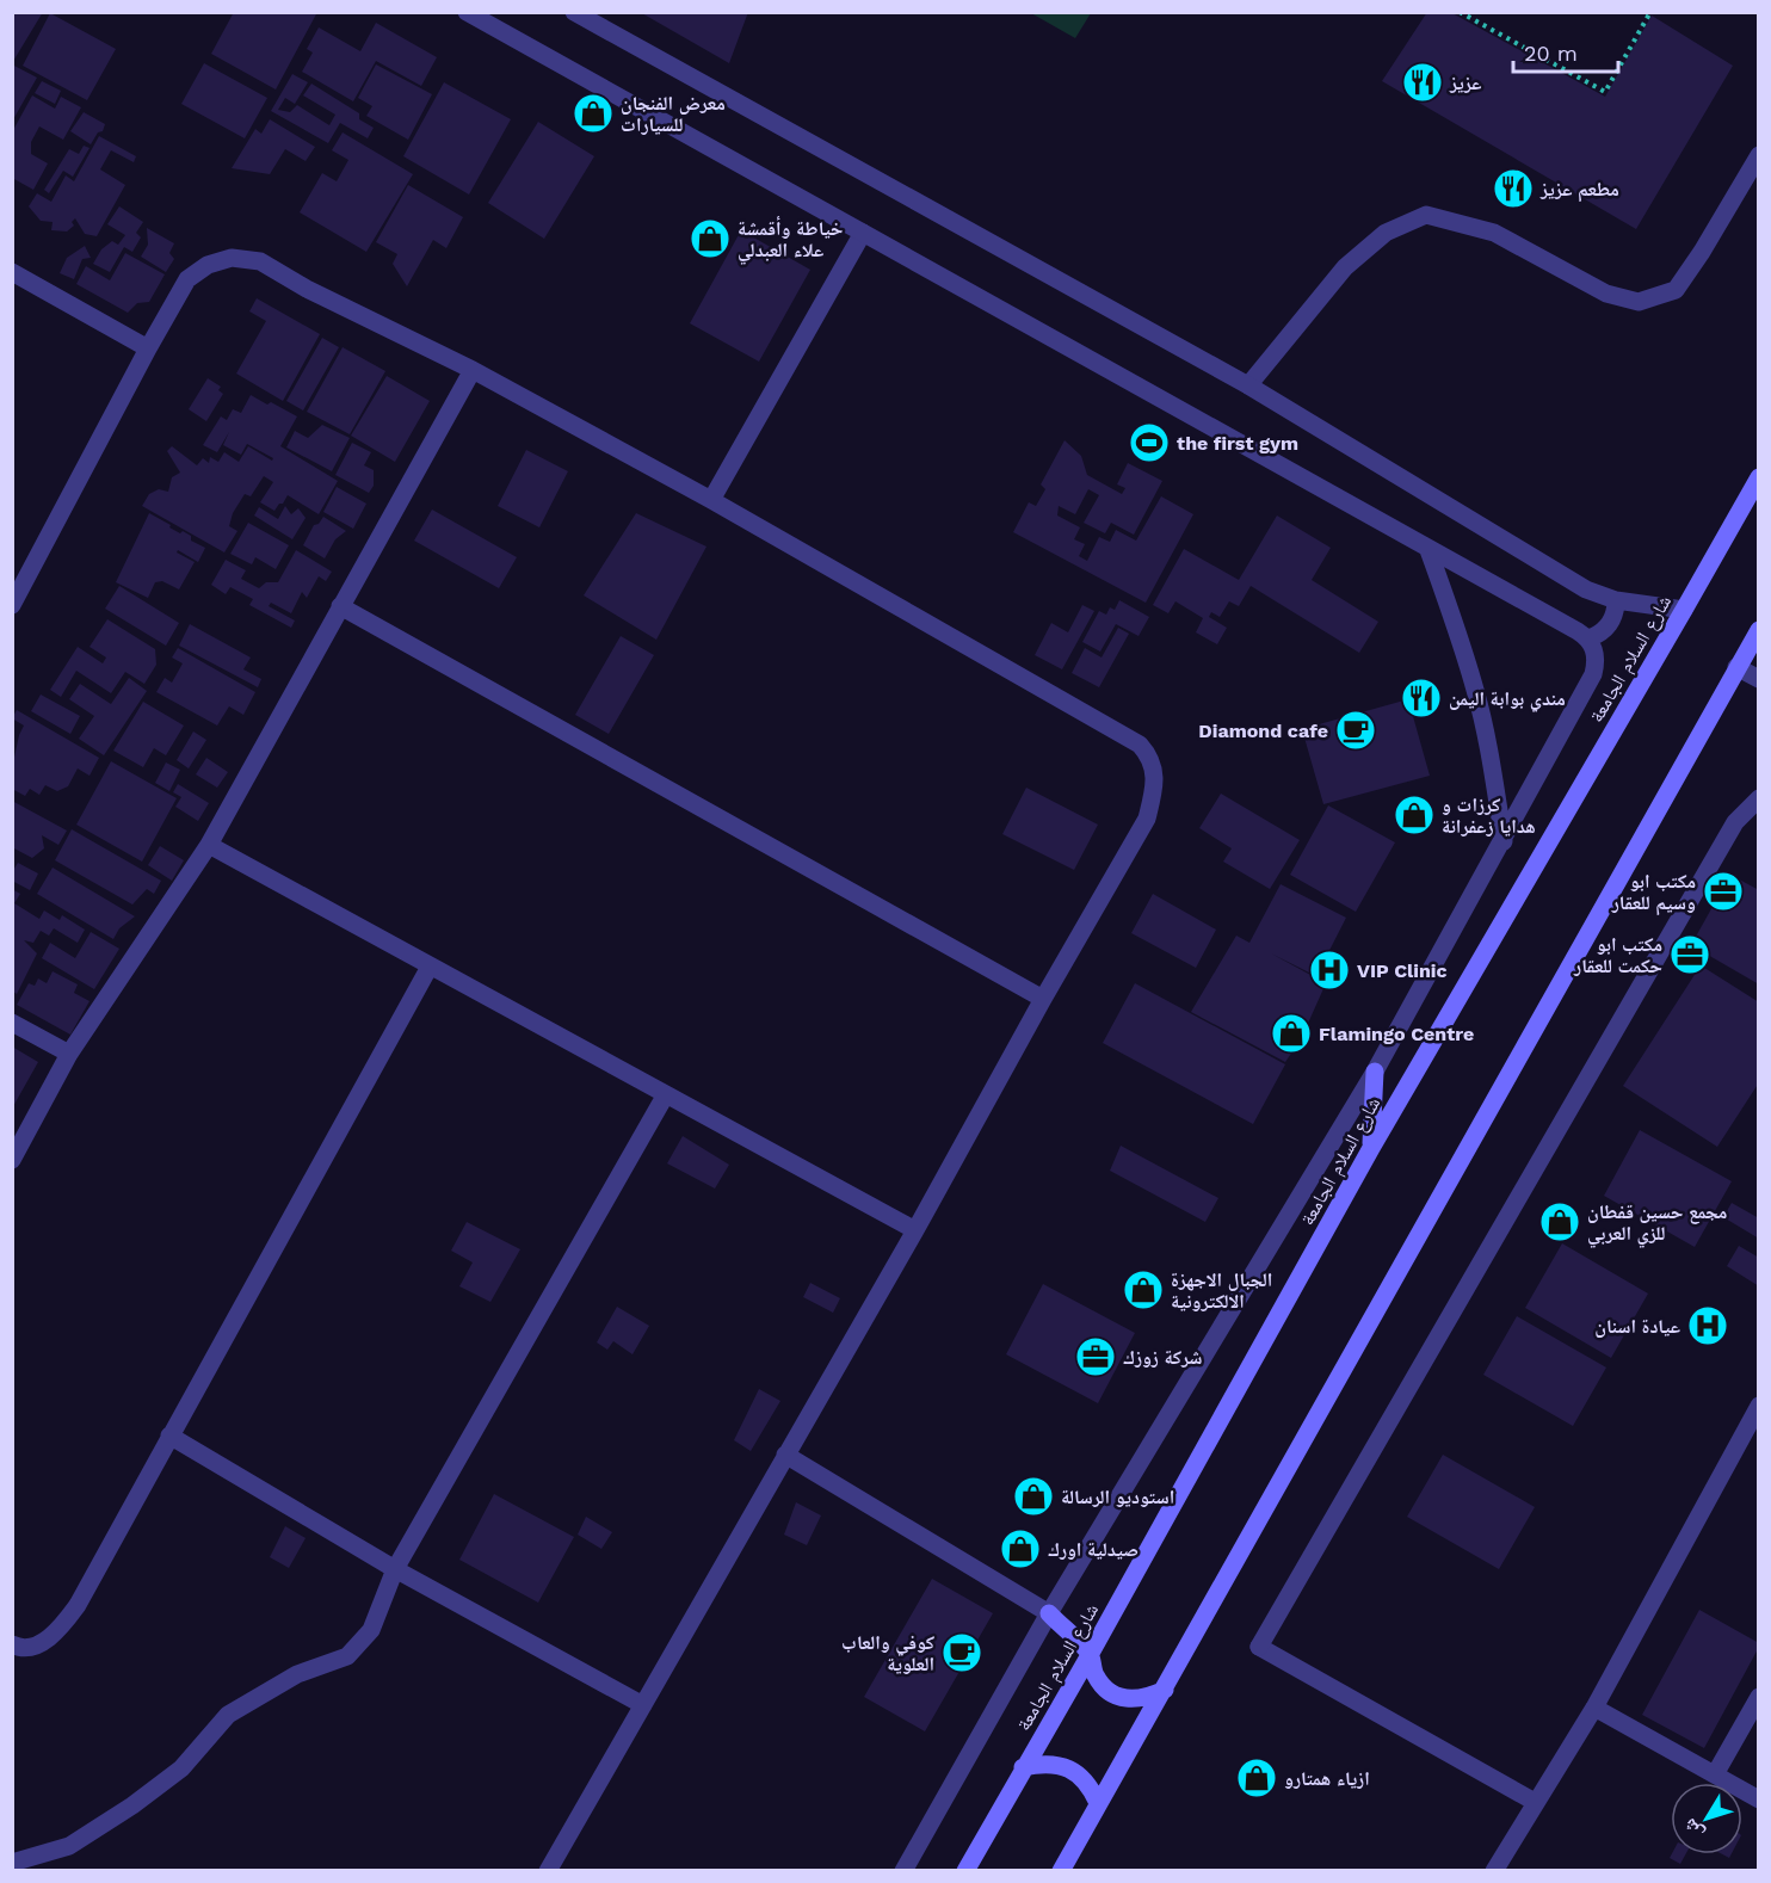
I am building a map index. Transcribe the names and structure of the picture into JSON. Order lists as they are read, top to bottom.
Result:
{
  "streets": {
    "main road": ["شارع السلام الجامعة"]
  },
  "places": {
    "restaurant": ["عزيز", "مطعم عزيز", "مندي بوابة اليمن"],
    "shop": [
      "معرض الفنجان للسيارات",
      "خياطة وأقمشة علاء العبدلي",
      "كرزات و هدايا زعفرانة",
      "Flamingo Centre",
      "مجمع حسين قفطان للزي العربي",
      "الجبال الاجهزة الالكترونية",
      "استوديو الرسالة",
      "صيدلية اورك",
      "ازياء همتارو"
    ],
    "sports": ["the first gym"],
    "cafe": ["Diamond cafe", "كوفي والعاب العلوية"],
    "office": ["مكتب ابو وسيم للعقار", "مكتب ابو حكمت للعقار", "شركة زوزك"],
    "hospital": ["VIP Clinic", "عيادة اسنان"]
  },
  "scale_bar": "20 m",
  "north": "bottom left"
}
